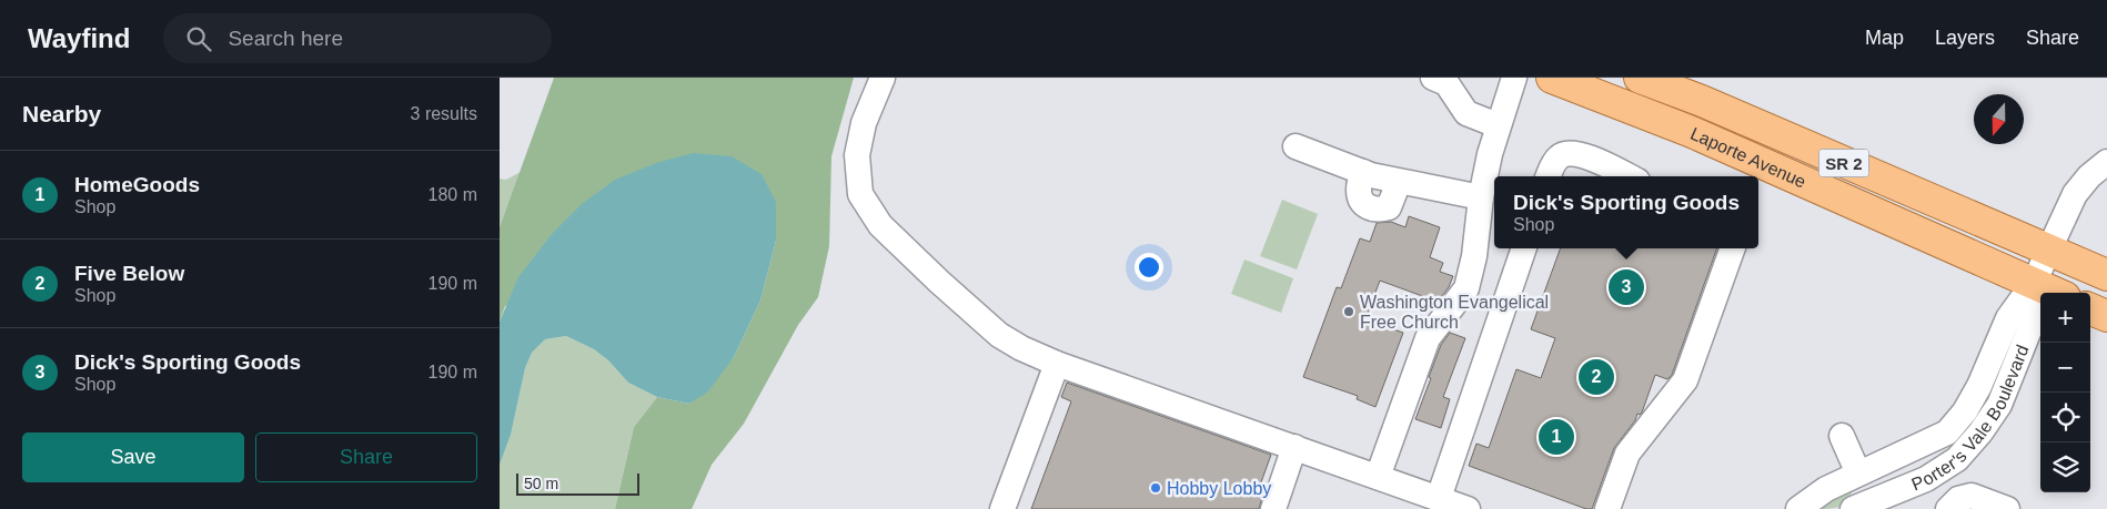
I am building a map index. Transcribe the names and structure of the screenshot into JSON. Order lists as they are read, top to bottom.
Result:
{
  "streets": {
    "main road": ["Laporte Avenue", "SR 2"],
    "street": ["Porter's Vale Boulevard"]
  },
  "crossings": [
    ["Laporte Avenue", "Porter's Vale Boulevard"]
  ],
  "places": ["Washington Evangelical Free Church", "Hobby Lobby"],
  "scale_bar": "50 m",
  "north": "bottom",
  "page": {
    "header": "Wayfind",
    "search": "Search here",
    "nav": ["Map", "Layers", "Share"],
    "heading": ["Nearby", "3 results"],
    "list": [
      {
        "mark": "1",
        "name": "HomeGoods",
        "note": "Shop",
        "value": "180 m"
      },
      {
        "mark": "2",
        "name": "Five Below",
        "note": "Shop",
        "value": "190 m"
      },
      {
        "mark": "3",
        "name": "Dick's Sporting Goods",
        "note": "Shop",
        "value": "190 m"
      }
    ],
    "popup": ["Dick's Sporting Goods", "Shop"],
    "pins": ["3", "2", "1"],
    "map_buttons": ["+", "−"],
    "buttons": ["Save", "Share"],
    "scale": "50 m"
  }
}
